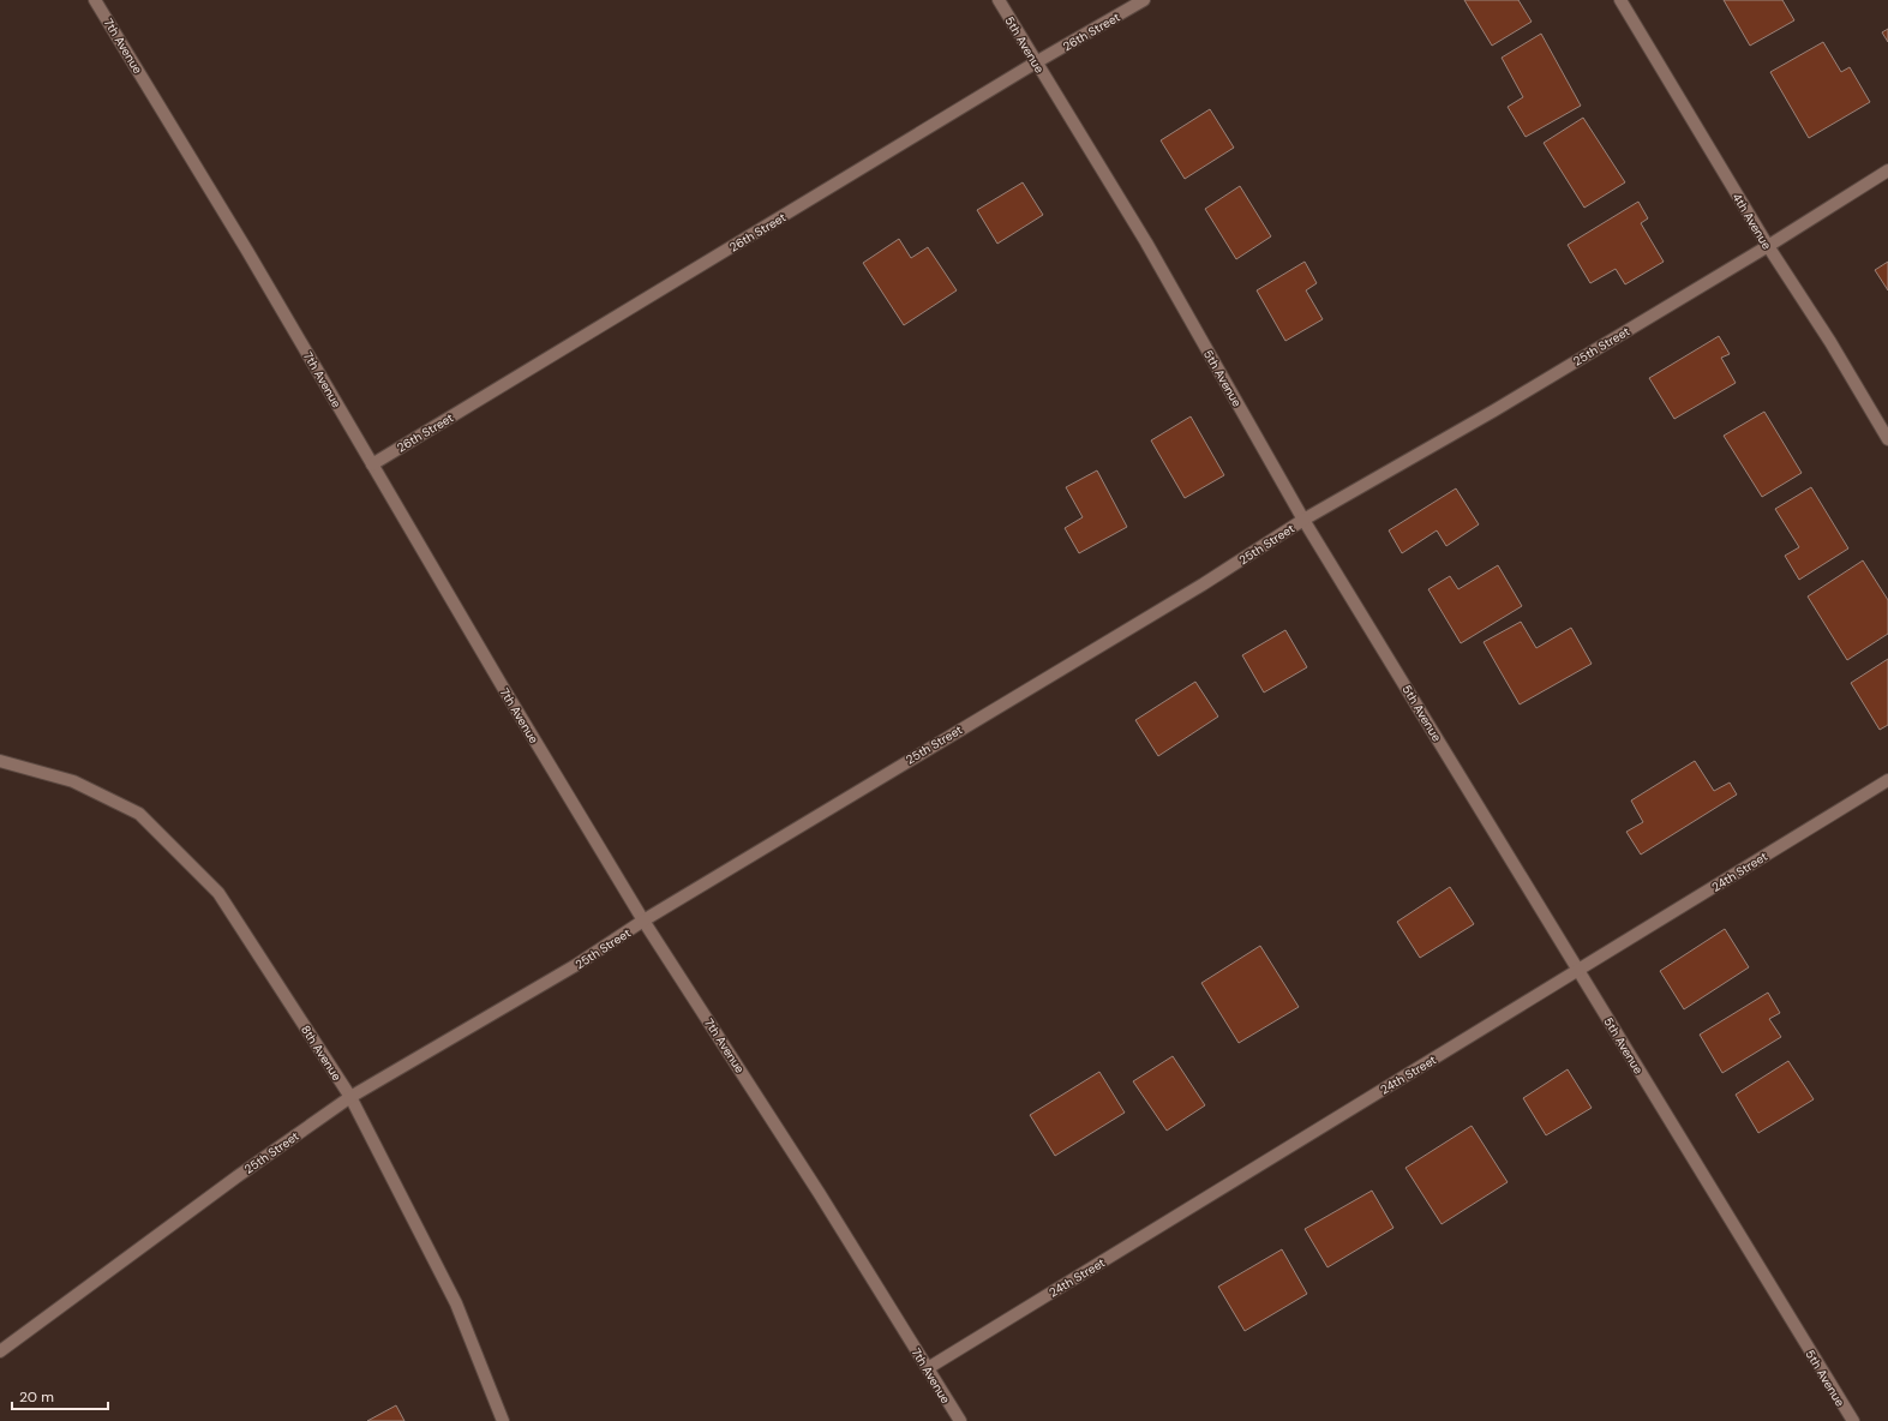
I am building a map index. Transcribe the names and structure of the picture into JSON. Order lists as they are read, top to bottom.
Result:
{
  "streets": {
    "street": [
      "26th Street",
      "5th Avenue",
      "7th Avenue",
      "4th Avenue",
      "25th Street",
      "24th Street",
      "8th Avenue"
    ]
  },
  "crossings": [
    ["26th Street", "5th Avenue"],
    ["26th Street", "7th Avenue"],
    ["5th Avenue", "25th Street"],
    ["5th Avenue", "24th Street"],
    ["7th Avenue", "25th Street"],
    ["7th Avenue", "24th Street"],
    ["4th Avenue", "25th Street"],
    ["25th Street", "8th Avenue"]
  ],
  "scale_bar": "20 m"
}
